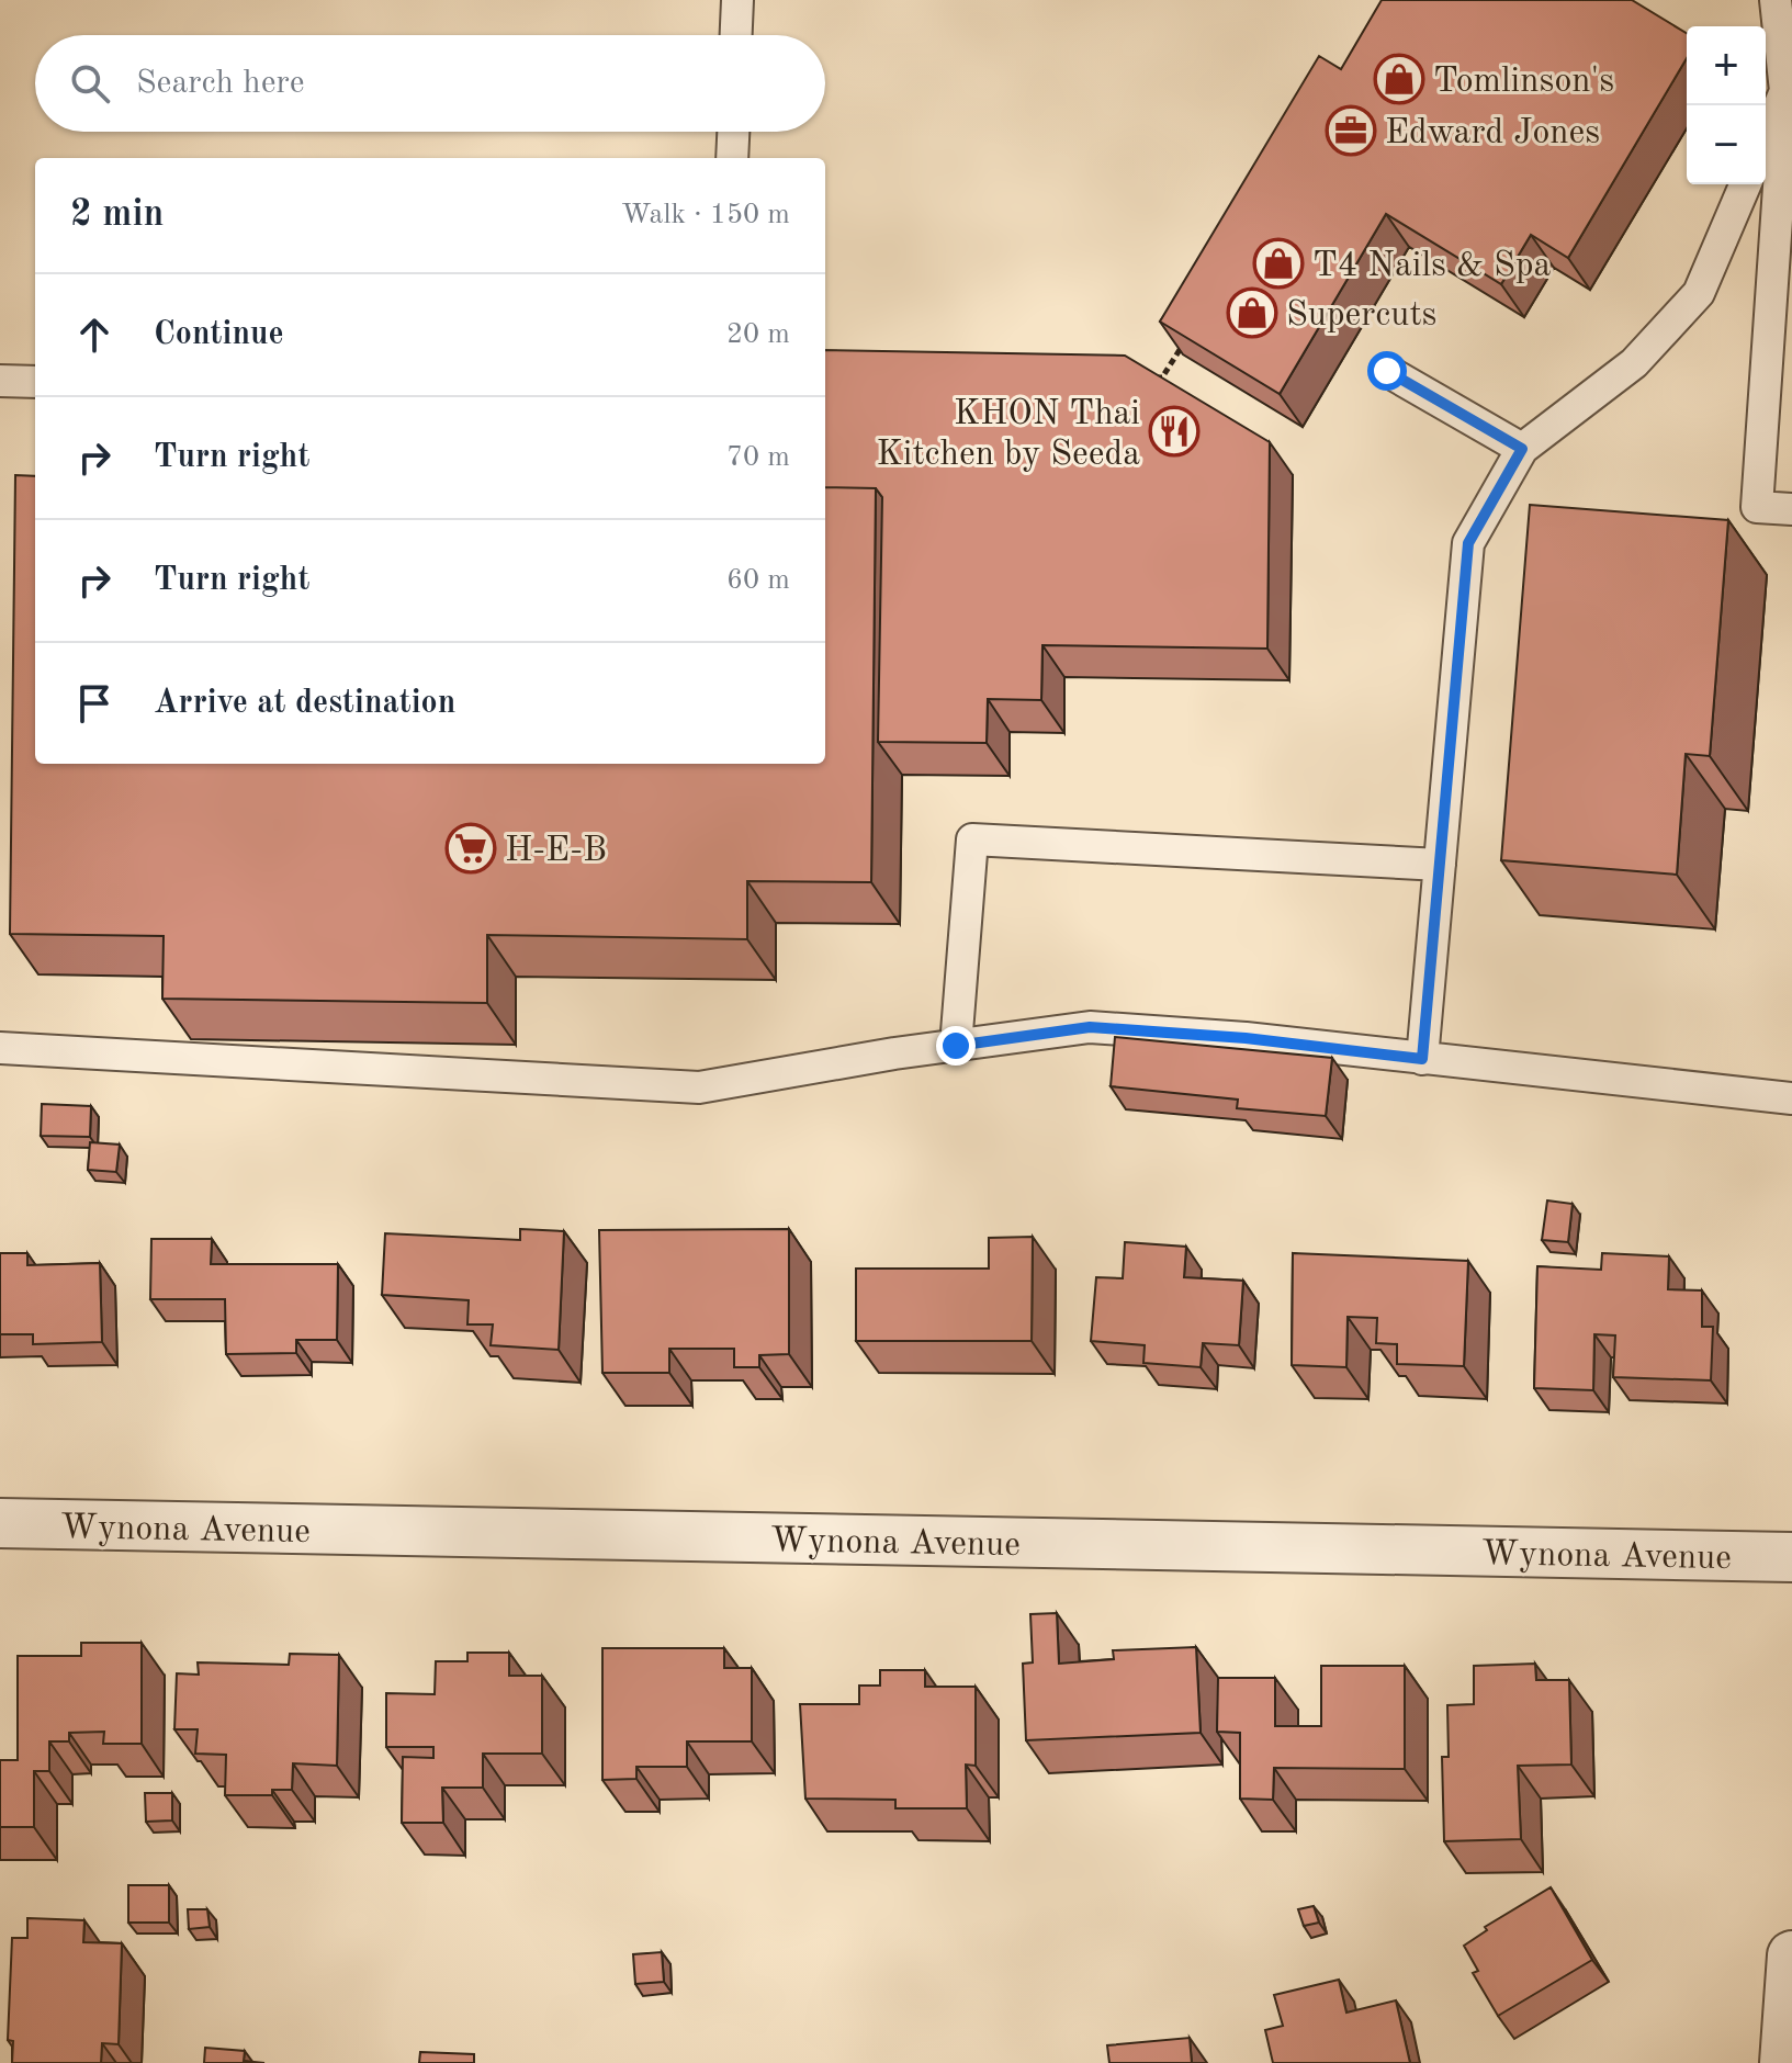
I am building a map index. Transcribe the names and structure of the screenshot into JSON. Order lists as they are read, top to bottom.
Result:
{
  "streets": {
    "street": ["Wynona Avenue"]
  },
  "places": {
    "shop": ["Tomlinson's", "T4 Nails & Spa", "Supercuts"],
    "office": ["Edward Jones"],
    "restaurant": ["KHON Thai Kitchen by Seeda"],
    "supermarket": ["H-E-B"]
  },
  "page": {
    "map_buttons": ["+", "−"],
    "search": "Search here",
    "heading": ["2 min", "Walk · 150 m"],
    "list": [
      ["Continue", "20 m"],
      ["Turn right", "70 m"],
      ["Turn right", "60 m"],
      "Arrive at destination"
    ]
  }
}
